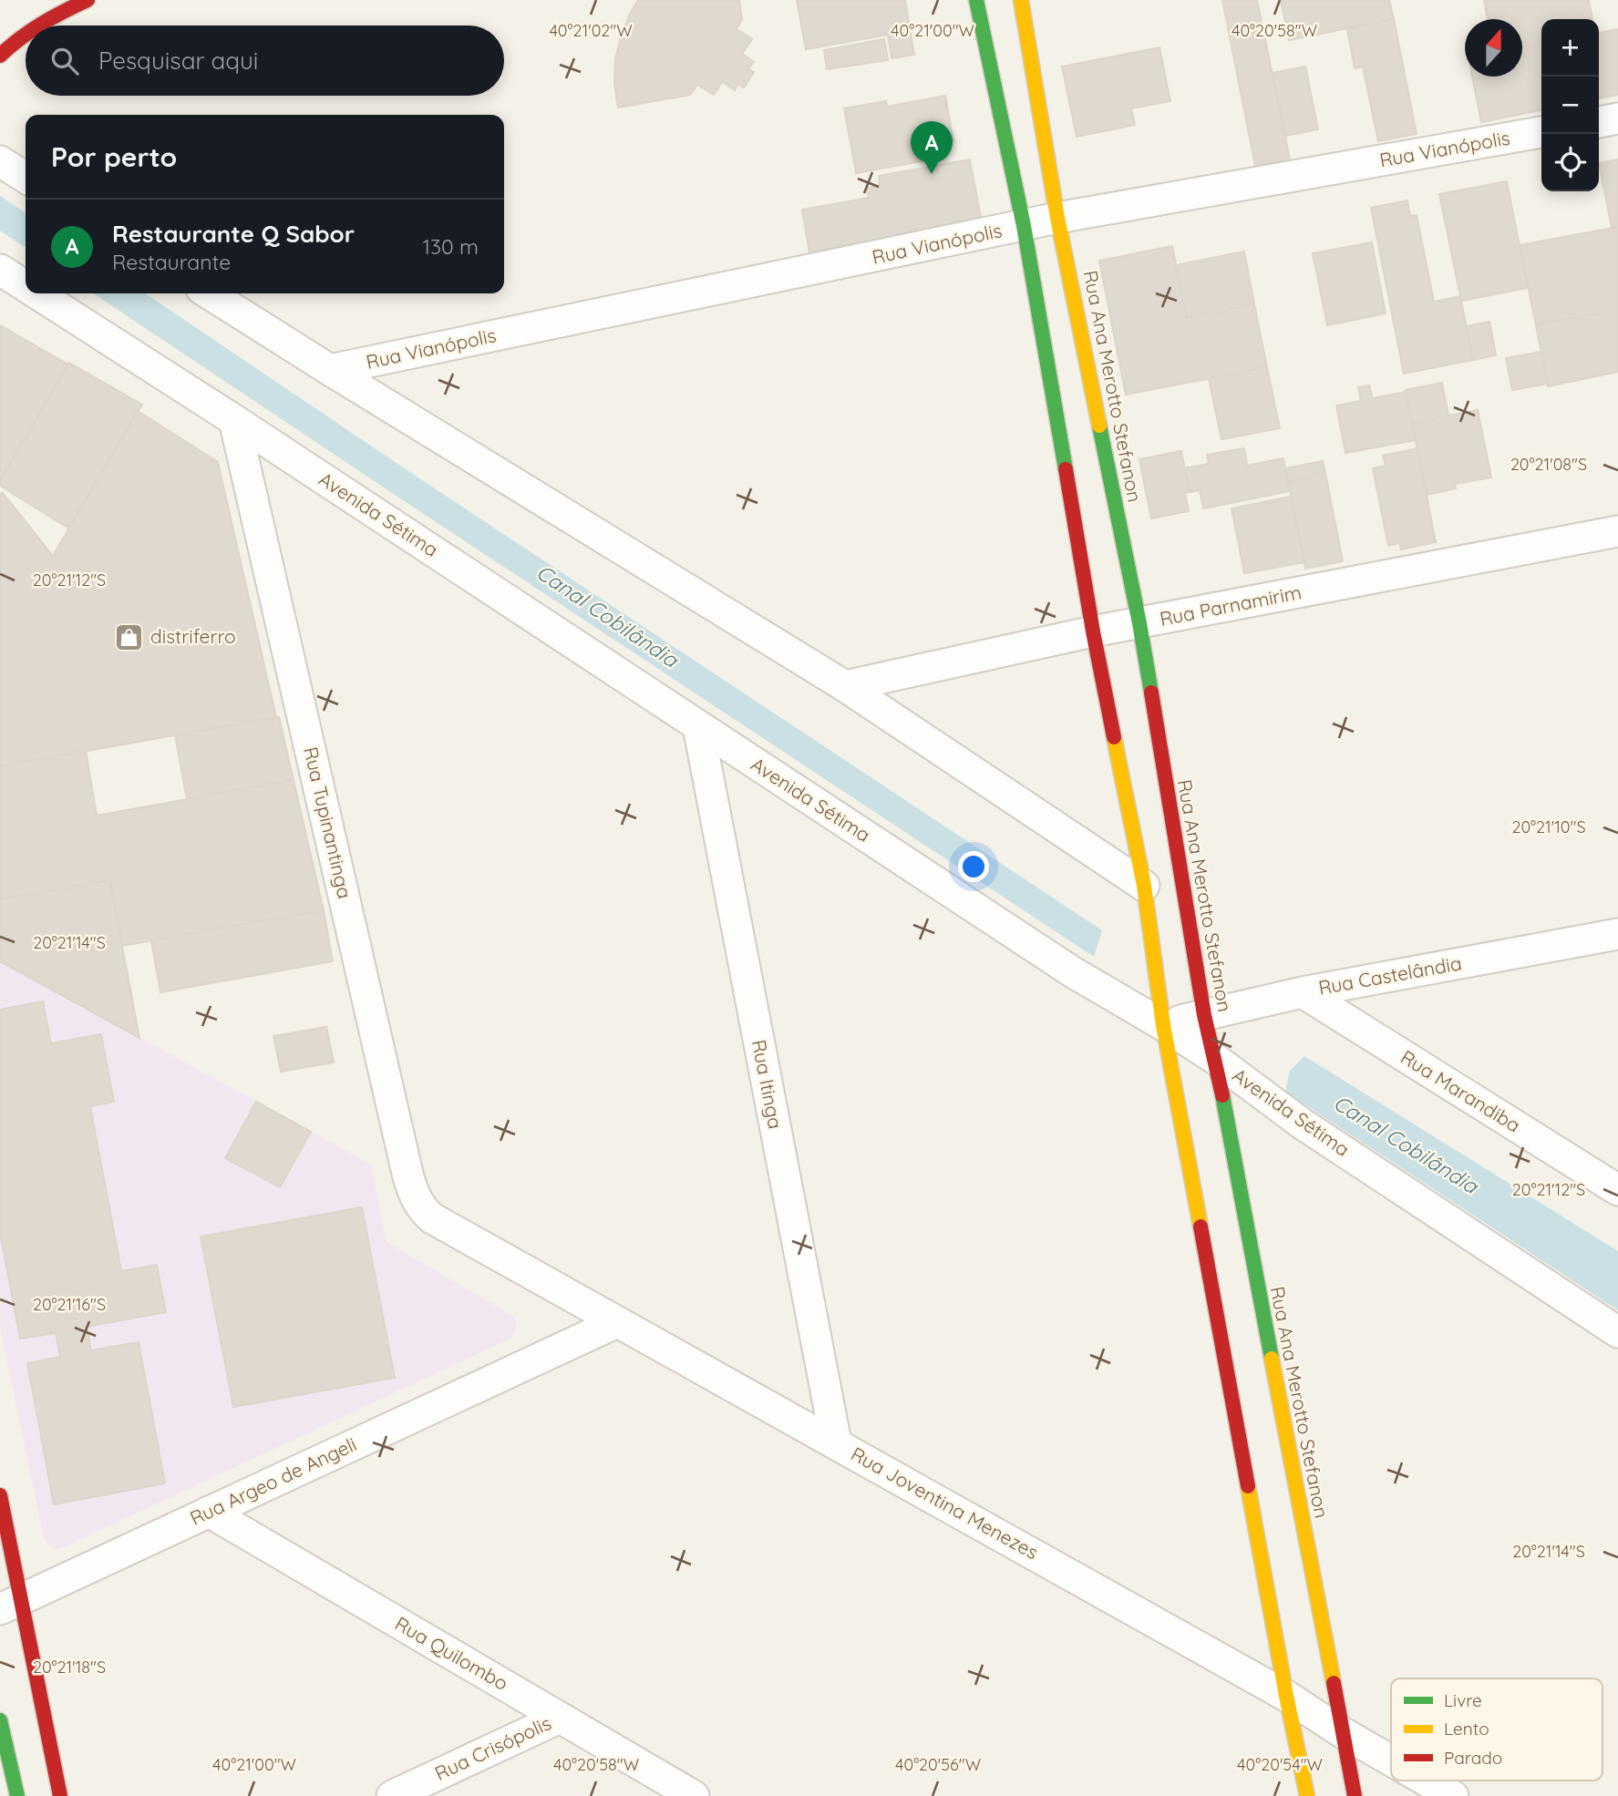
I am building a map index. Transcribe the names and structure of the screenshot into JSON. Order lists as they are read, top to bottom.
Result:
{
  "streets": {
    "street": [
      "Rua Vianópolis",
      "Rua Ana Merotto Stefanon",
      "Avenida Sétima",
      "Rua Parnamirim",
      "Rua Tupinantinga",
      "Rua Castelândia",
      "Rua Itinga",
      "Rua Marandiba",
      "Rua Argeo de Angeli",
      "Rua Joventina Menezes",
      "Rua Quilombo",
      "Rua Crisópolis"
    ]
  },
  "crossings": [
    ["Rua Vianópolis", "Rua Ana Merotto Stefanon"],
    ["Rua Ana Merotto Stefanon", "Avenida Sétima"],
    ["Rua Ana Merotto Stefanon", "Rua Parnamirim"],
    ["Rua Ana Merotto Stefanon", "Rua Castelândia"],
    ["Rua Ana Merotto Stefanon", "Rua Joventina Menezes"],
    ["Avenida Sétima", "Rua Tupinantinga"],
    ["Avenida Sétima", "Rua Castelândia"],
    ["Avenida Sétima", "Rua Itinga"],
    ["Rua Tupinantinga", "Rua Joventina Menezes"],
    ["Rua Castelândia", "Rua Marandiba"],
    ["Rua Itinga", "Rua Joventina Menezes"],
    ["Rua Argeo de Angeli", "Rua Joventina Menezes"],
    ["Rua Argeo de Angeli", "Rua Quilombo"],
    ["Rua Quilombo", "Rua Crisópolis"]
  ],
  "water": ["Canal Cobilândia"],
  "places": {
    "shop": ["distriferro"]
  },
  "legend": ["Livre", "Lento", "Parado"],
  "north": "top",
  "page": {
    "map_buttons": ["+", "−"],
    "search": "Pesquisar aqui",
    "heading": "Por perto",
    "pins": "A",
    "list": [
      {
        "mark": "A",
        "name": "Restaurante Q Sabor",
        "note": "Restaurante",
        "value": "130 m"
      }
    ]
  },
  "coordinates": [
    "40°21'02\"W",
    "40°21'00\"W",
    "40°20'58\"W",
    "20°21'08\"S",
    "20°21'12\"S",
    "20°21'10\"S",
    "20°21'14\"S",
    "20°21'16\"S",
    "20°21'18\"S",
    "40°20'56\"W",
    "40°20'54\"W"
  ]
}
